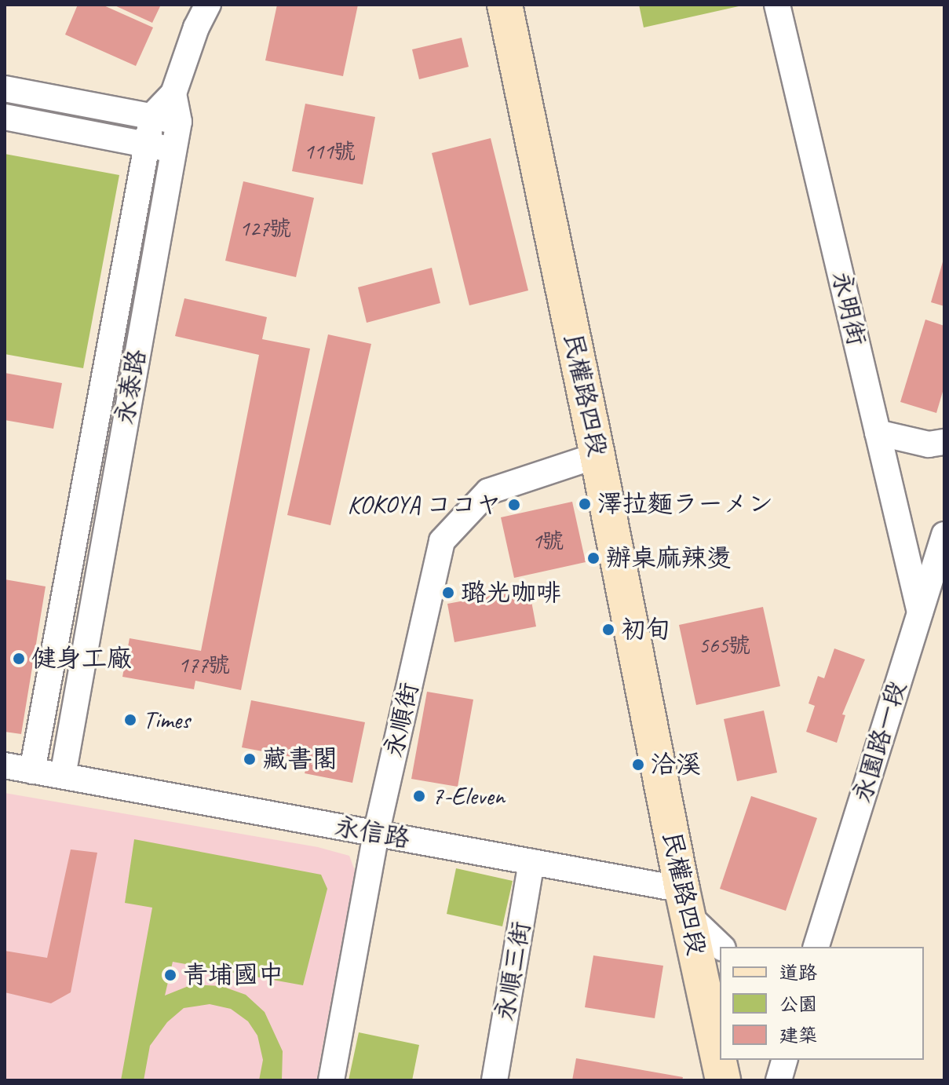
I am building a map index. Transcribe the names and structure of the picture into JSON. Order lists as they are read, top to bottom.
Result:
{
  "streets": {
    "street": [
      "永明街",
      "永泰路",
      "民權路四段",
      "永順街",
      "永園路一段",
      "永信路",
      "永順三街"
    ]
  },
  "crossings": [
    ["永明街", "永園路一段"],
    ["永泰路", "永信路"],
    ["民權路四段", "永順街"],
    ["民權路四段", "永信路"],
    ["永順街", "永信路"],
    ["永信路", "永順三街"]
  ],
  "places": [
    "澤拉麵ラーメン",
    "KOKOYA ココヤ",
    "辦桌麻辣燙",
    "璐光咖啡",
    "初旬",
    "健身工廠",
    "Times",
    "藏書閣",
    "洽溪",
    "7-Eleven",
    "青埔國中"
  ],
  "house_numbers": [
    "111號",
    "127號",
    "1號",
    "565號",
    "177號"
  ],
  "legend": ["道路", "公園", "建築"]
}
